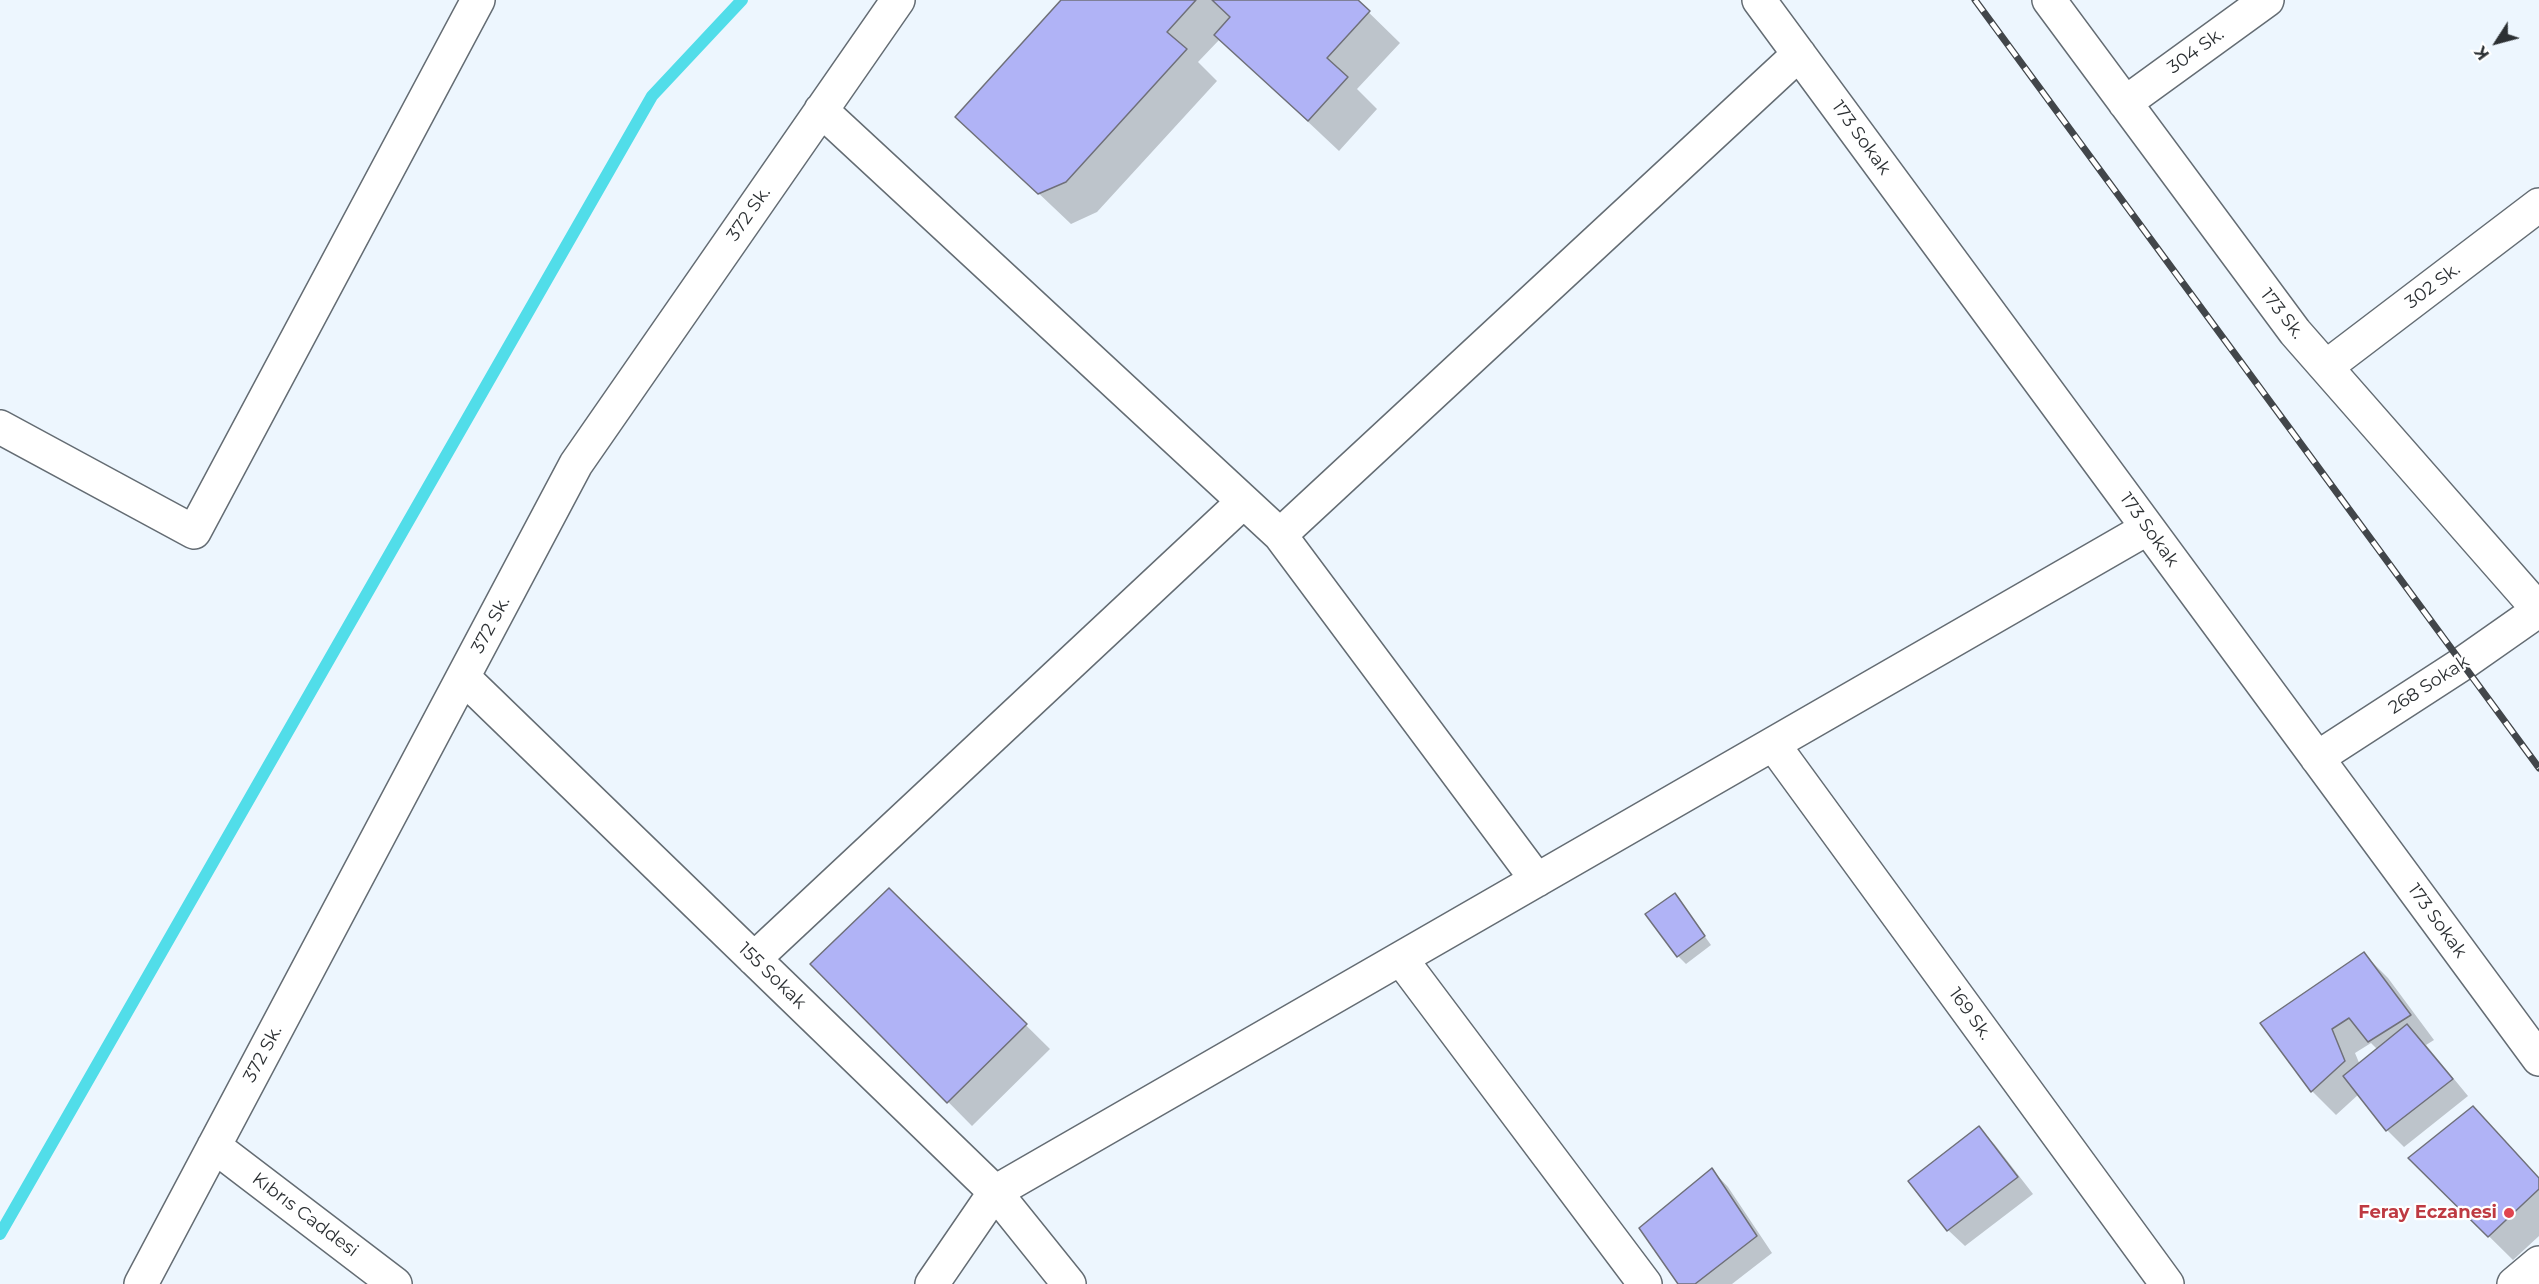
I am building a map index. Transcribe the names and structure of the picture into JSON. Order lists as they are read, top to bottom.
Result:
{
  "streets": {
    "street": [
      "304 Sk.",
      "173 Sokak",
      "372 Sk.",
      "302 Sk.",
      "173 Sk.",
      "268 Sokak",
      "155 Sokak",
      "169 Sk.",
      "Kıbrıs Caddesi"
    ]
  },
  "crossings": [
    ["304 Sk.", "173 Sk."],
    ["173 Sokak", "268 Sokak"],
    ["372 Sk.", "155 Sokak"],
    ["372 Sk.", "Kıbrıs Caddesi"],
    ["302 Sk.", "173 Sk."],
    ["173 Sk.", "268 Sokak"]
  ],
  "places": ["Feray Eczanesi"],
  "north": "bottom left"
}
